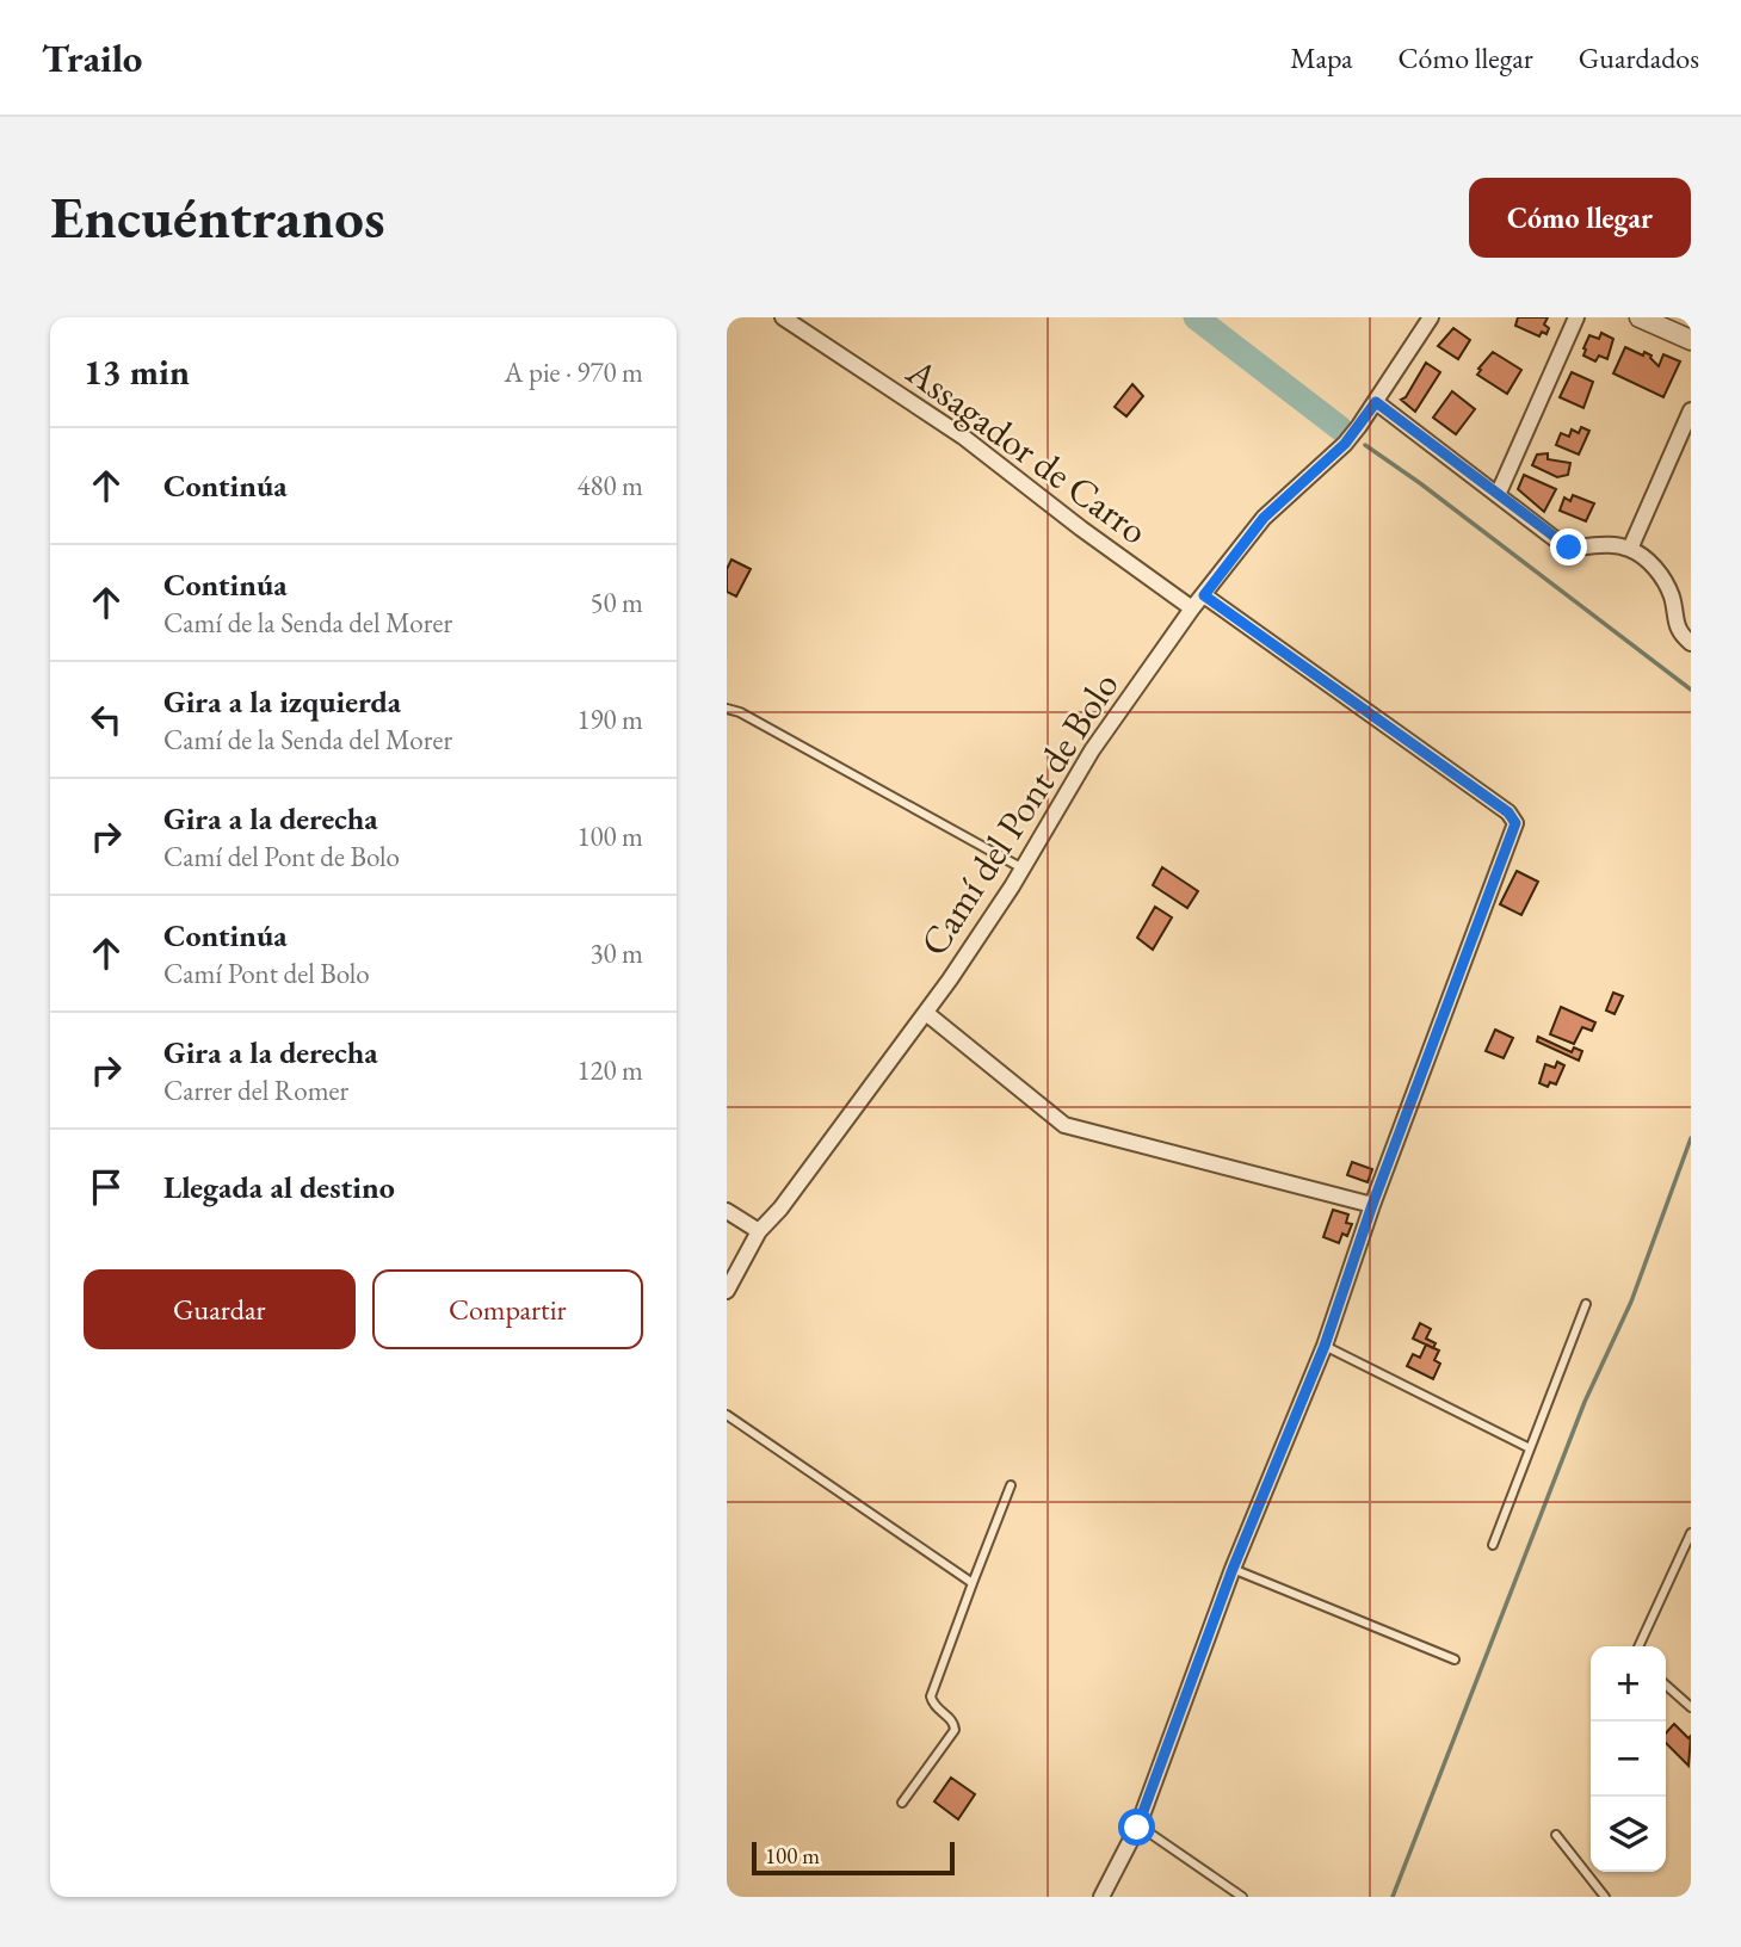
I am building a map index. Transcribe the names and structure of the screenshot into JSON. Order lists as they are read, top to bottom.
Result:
{
  "streets": {
    "street": ["Assagador de Carro", "Camí del Pont de Bolo"]
  },
  "crossings": [
    ["Assagador de Carro", "Camí del Pont de Bolo"]
  ],
  "scale_bar": "100 m",
  "page": {
    "header": "Trailo",
    "nav": ["Mapa", "Cómo llegar", "Guardados"],
    "buttons": [
      "Cómo llegar",
      ["Guardar", "Compartir"]
    ],
    "title": "Encuéntranos",
    "heading": ["13 min", "A pie · 970 m"],
    "list": [
      ["Continúa", "480 m"],
      ["Continúa", "Camí de la Senda del Morer", "50 m"],
      ["Gira a la izquierda", "Camí de la Senda del Morer", "190 m"],
      ["Gira a la derecha", "Camí del Pont de Bolo", "100 m"],
      ["Continúa", "Camí Pont del Bolo", "30 m"],
      ["Gira a la derecha", "Carrer del Romer", "120 m"],
      "Llegada al destino"
    ],
    "map_buttons": ["+", "−"],
    "scale": "100 m"
  }
}
